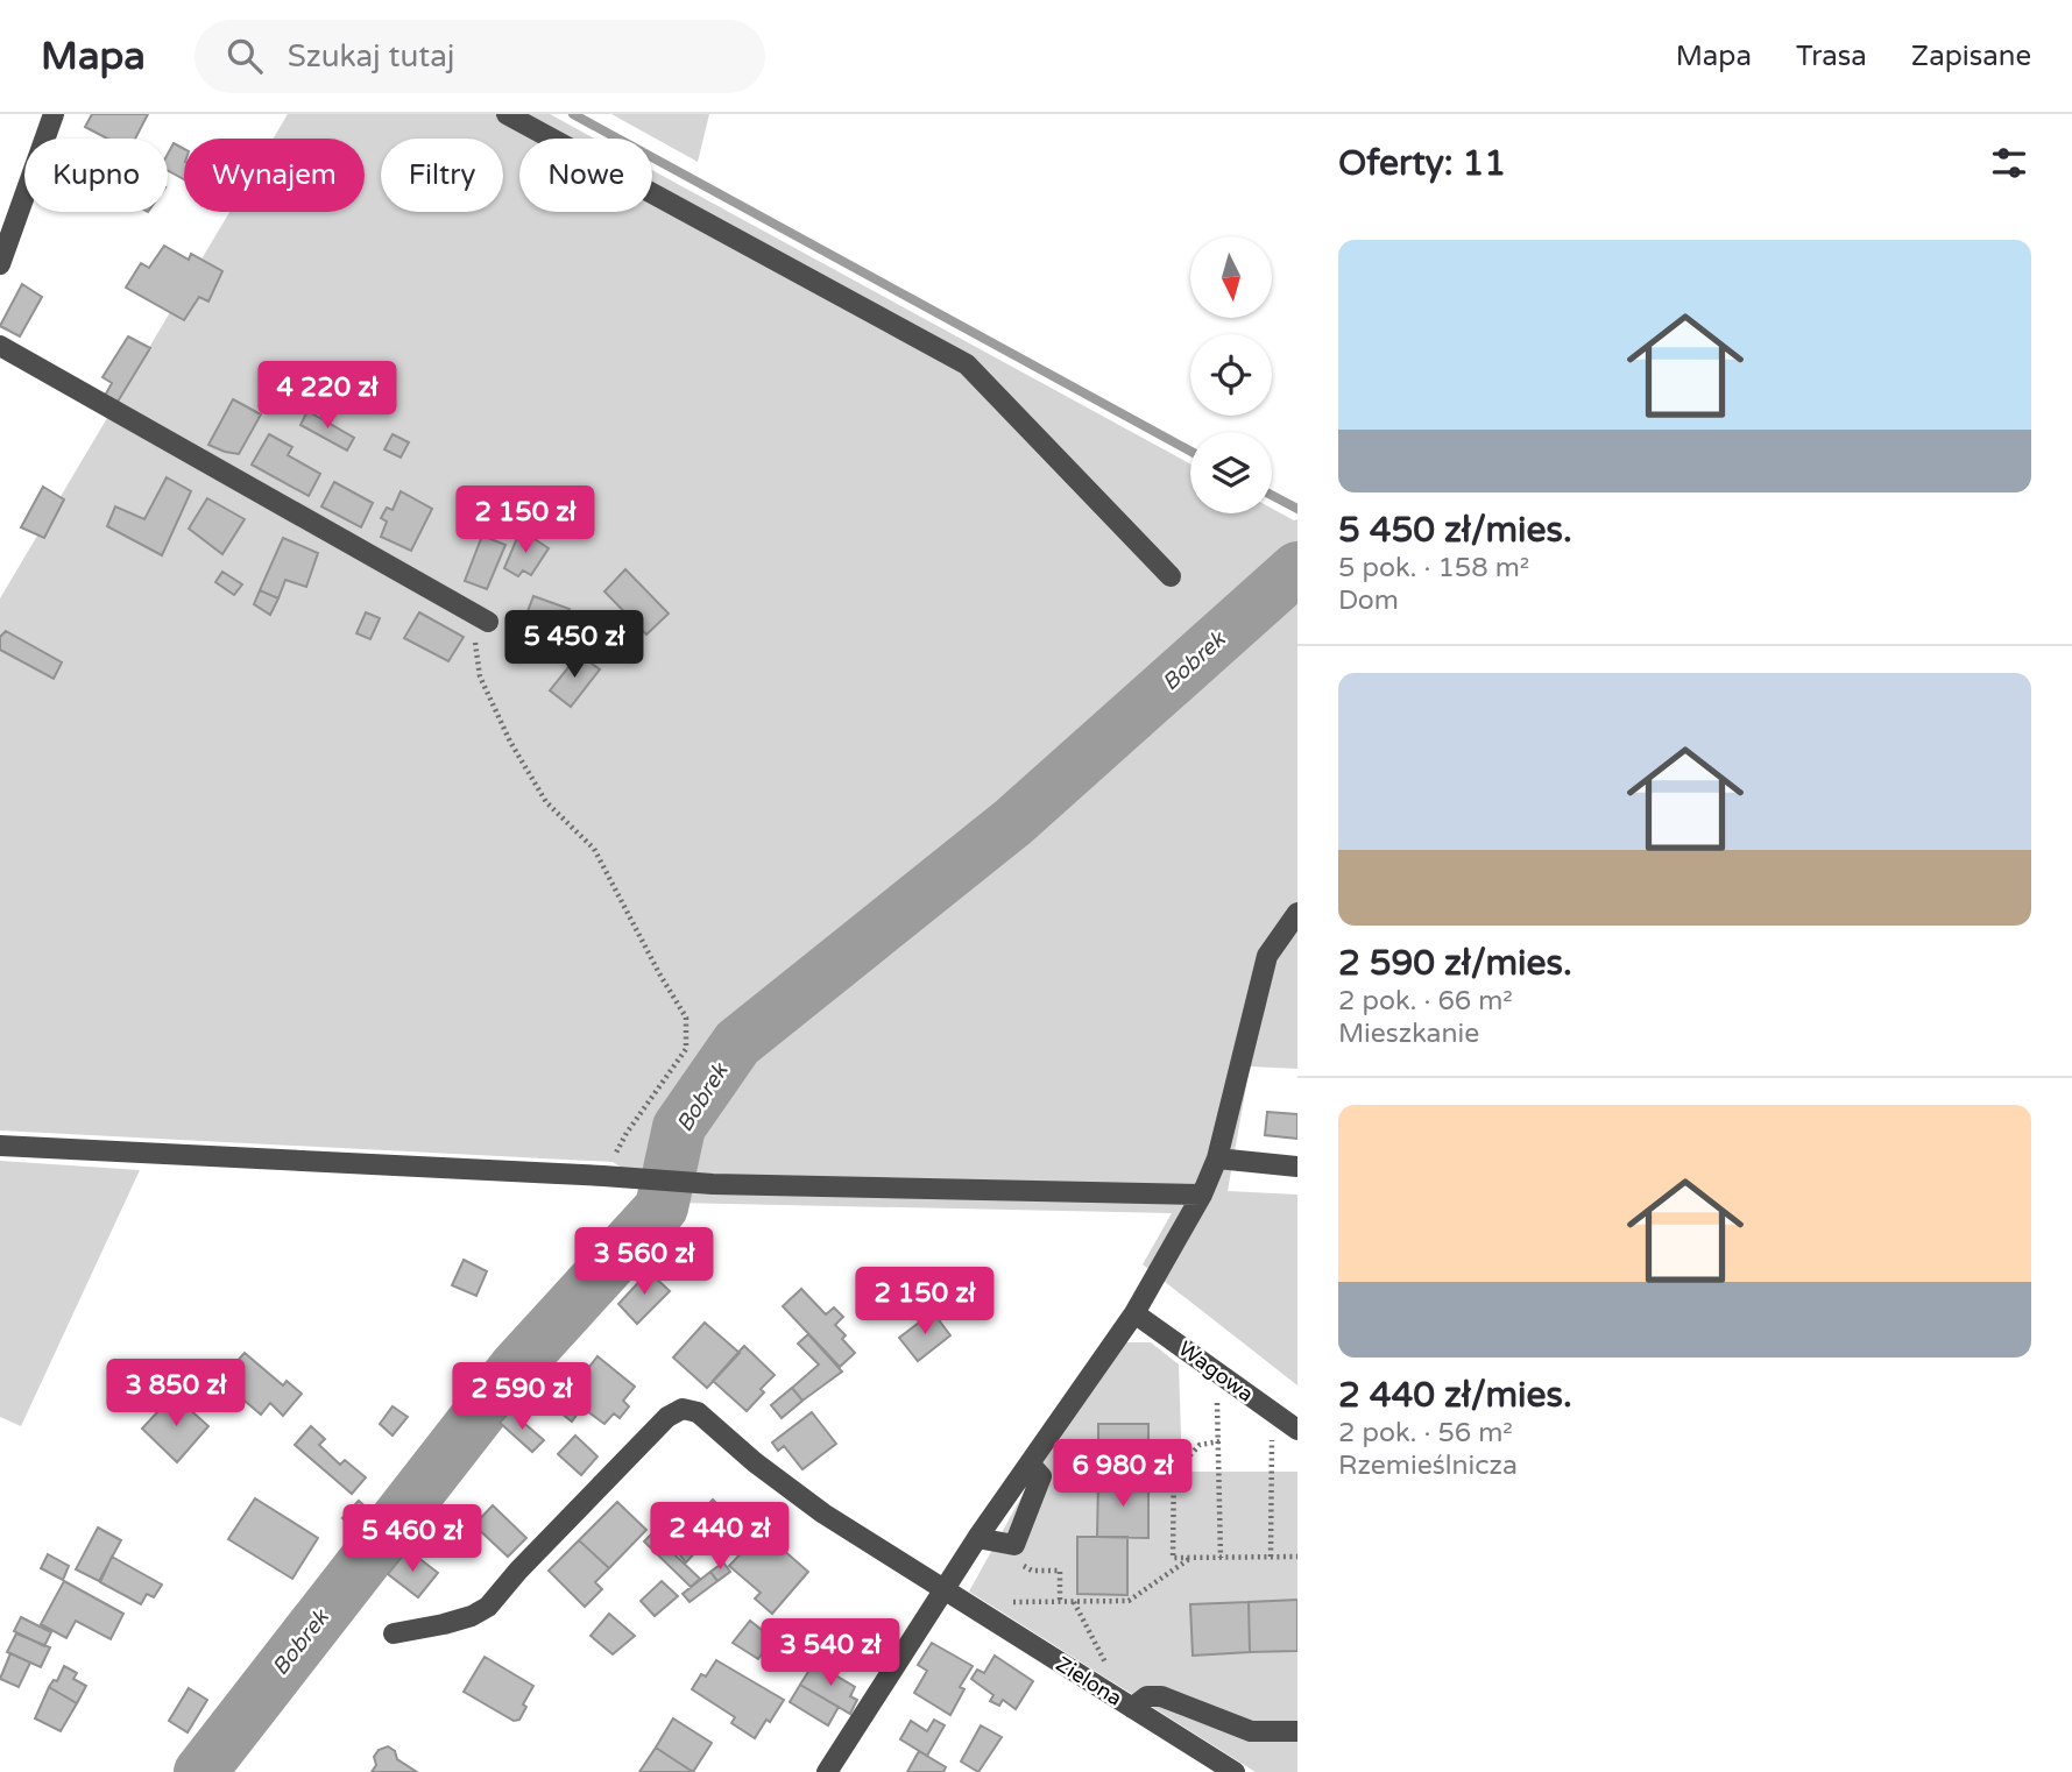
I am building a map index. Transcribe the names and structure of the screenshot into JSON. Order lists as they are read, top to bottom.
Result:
{
  "streets": {
    "street": ["Wagowa", "Zielona"]
  },
  "water": ["Bobrek"],
  "north": "bottom",
  "page": {
    "header": "Mapa",
    "search": "Szukaj tutaj",
    "nav": ["Mapa", "Trasa", "Zapisane"],
    "heading": "Oferty: 11",
    "chip": [
      "Kupno",
      "Wynajem",
      "Filtry",
      "Nowe"
    ],
    "list": [
      {
        "name": "5 450 zł/mies.",
        "note": "5 pok. · 158 m² · Dom"
      },
      {
        "name": "2 590 zł/mies.",
        "note": "2 pok. · 66 m² · Mieszkanie"
      },
      {
        "name": "2 440 zł/mies.",
        "note": "2 pok. · 56 m² · Rzemieślnicza"
      }
    ],
    "price": [
      "4 220 zł",
      "2 150 zł",
      "5 450 zł",
      "3 560 zł",
      "2 150 zł",
      "3 850 zł",
      "2 590 zł",
      "6 980 zł",
      "2 440 zł",
      "5 460 zł",
      "3 540 zł"
    ]
  }
}
